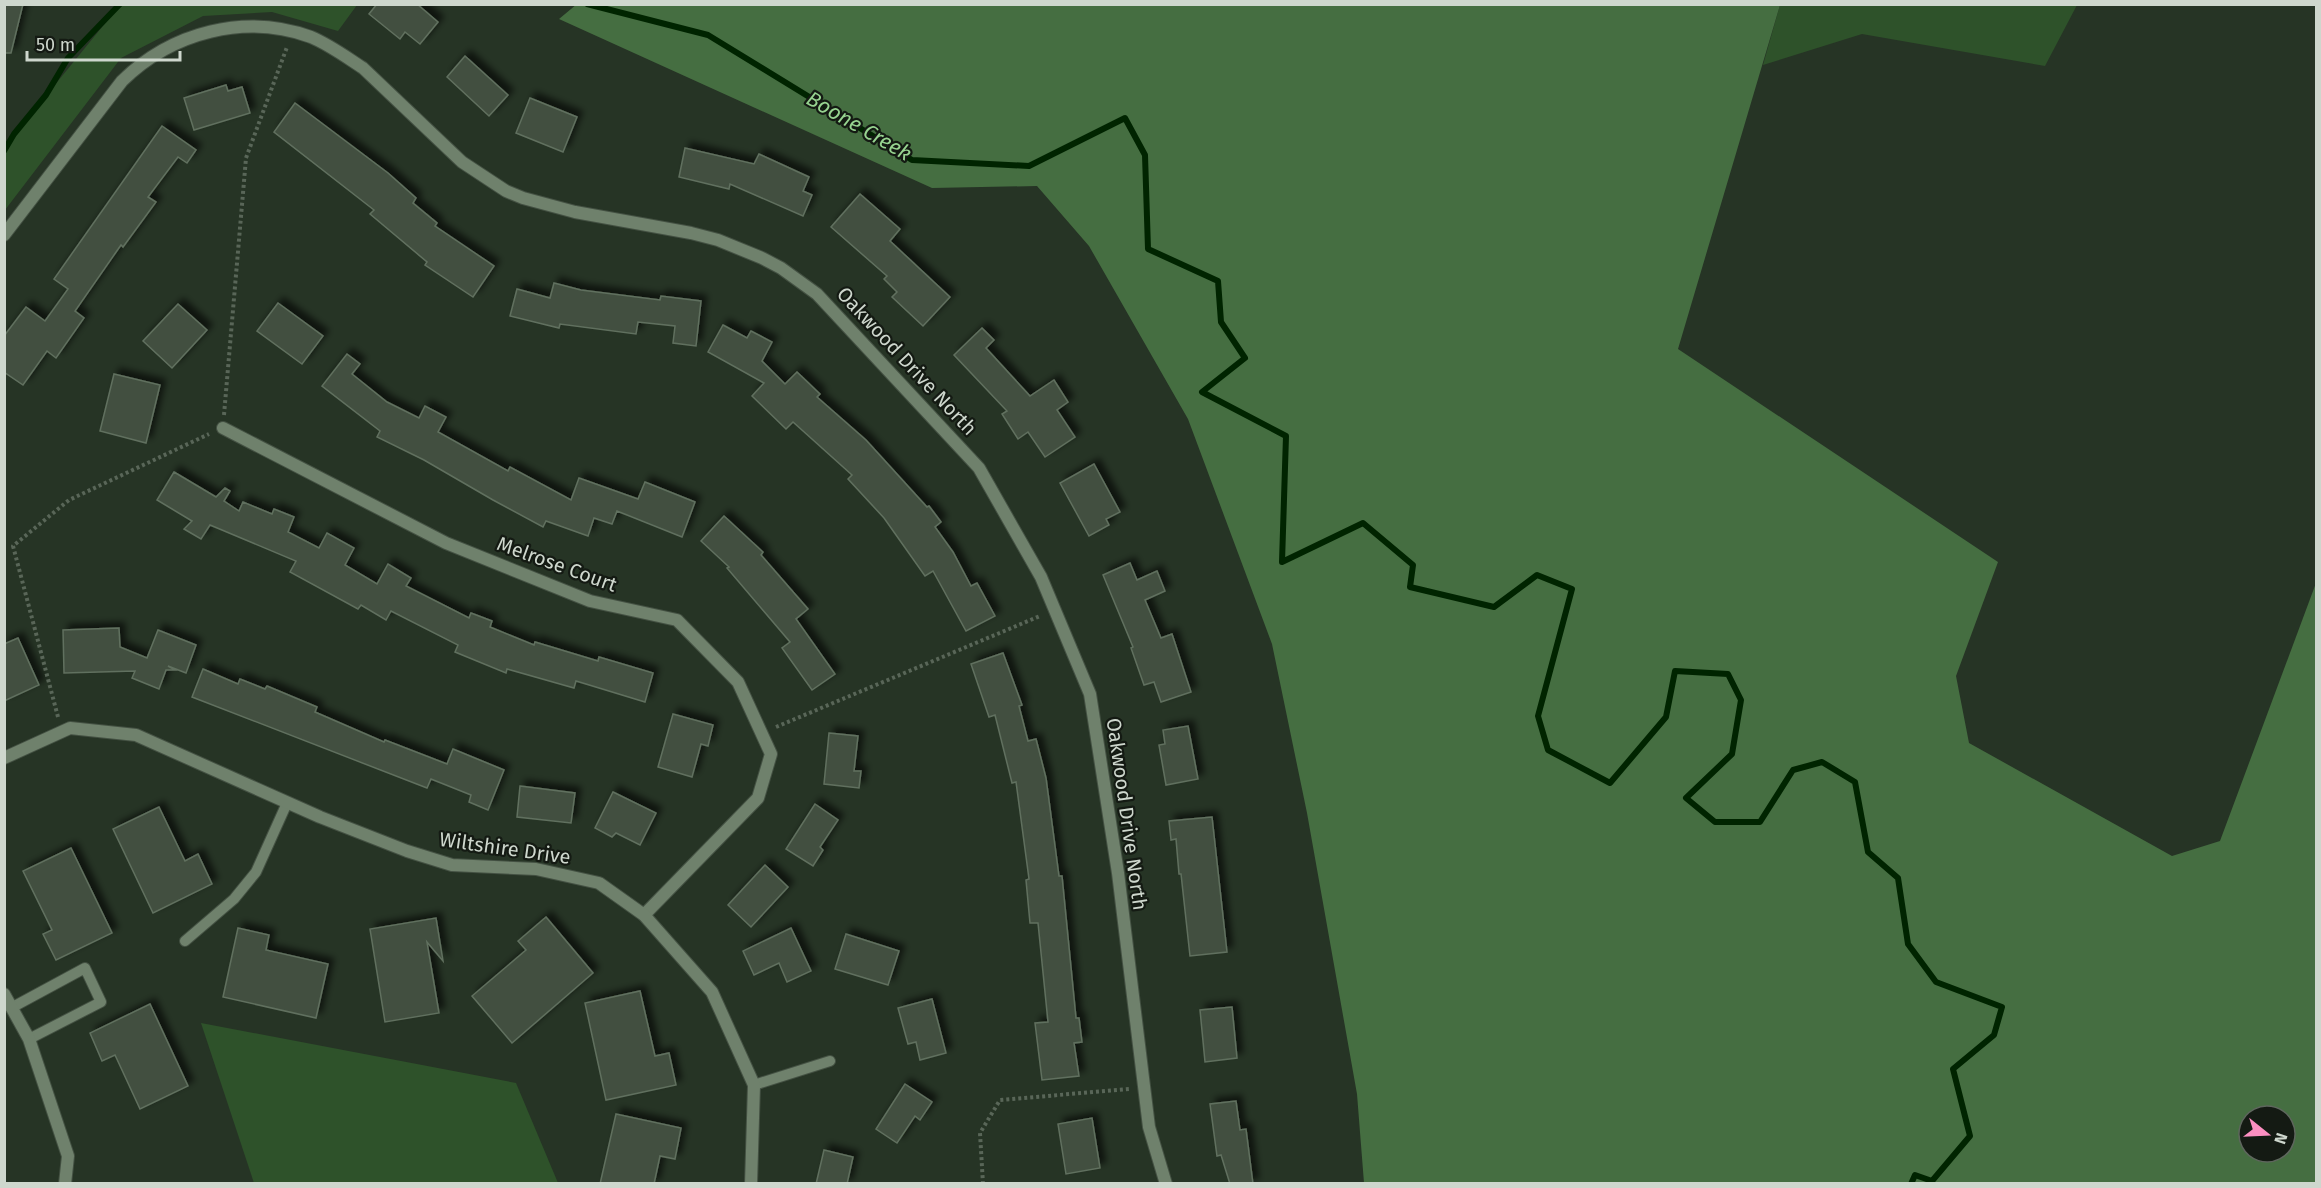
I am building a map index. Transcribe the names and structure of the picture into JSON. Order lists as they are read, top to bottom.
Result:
{
  "streets": {
    "street": ["Oakwood Drive North", "Melrose Court", "Wiltshire Drive"]
  },
  "crossings": [
    ["Melrose Court", "Wiltshire Drive"]
  ],
  "water": ["Boone Creek"],
  "scale_bar": "50 m",
  "north": "right"
}
